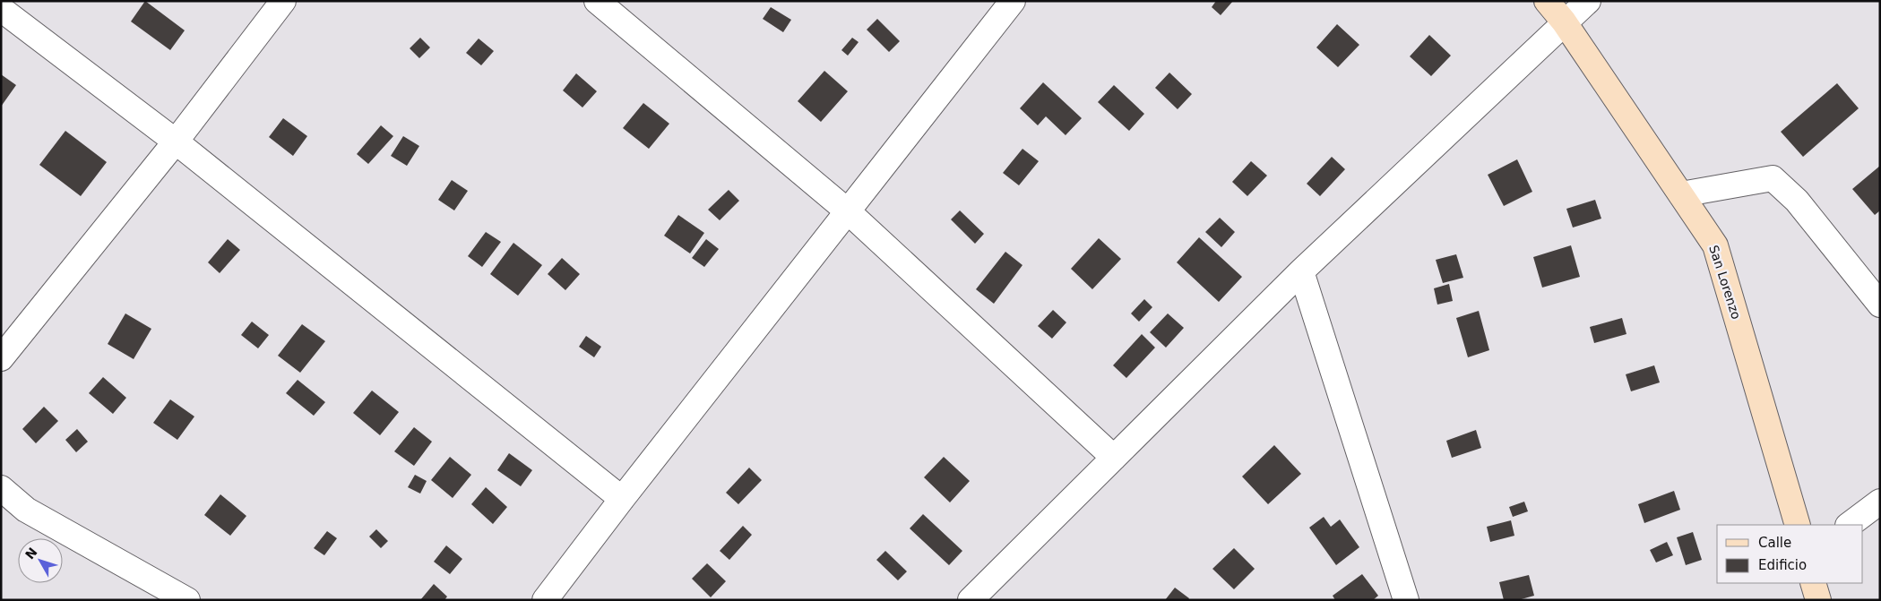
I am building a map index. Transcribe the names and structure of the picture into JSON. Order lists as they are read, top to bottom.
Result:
{
  "streets": {
    "street": ["San Lorenzo"]
  },
  "legend": ["Calle", "Edificio"],
  "north": "top left"
}
